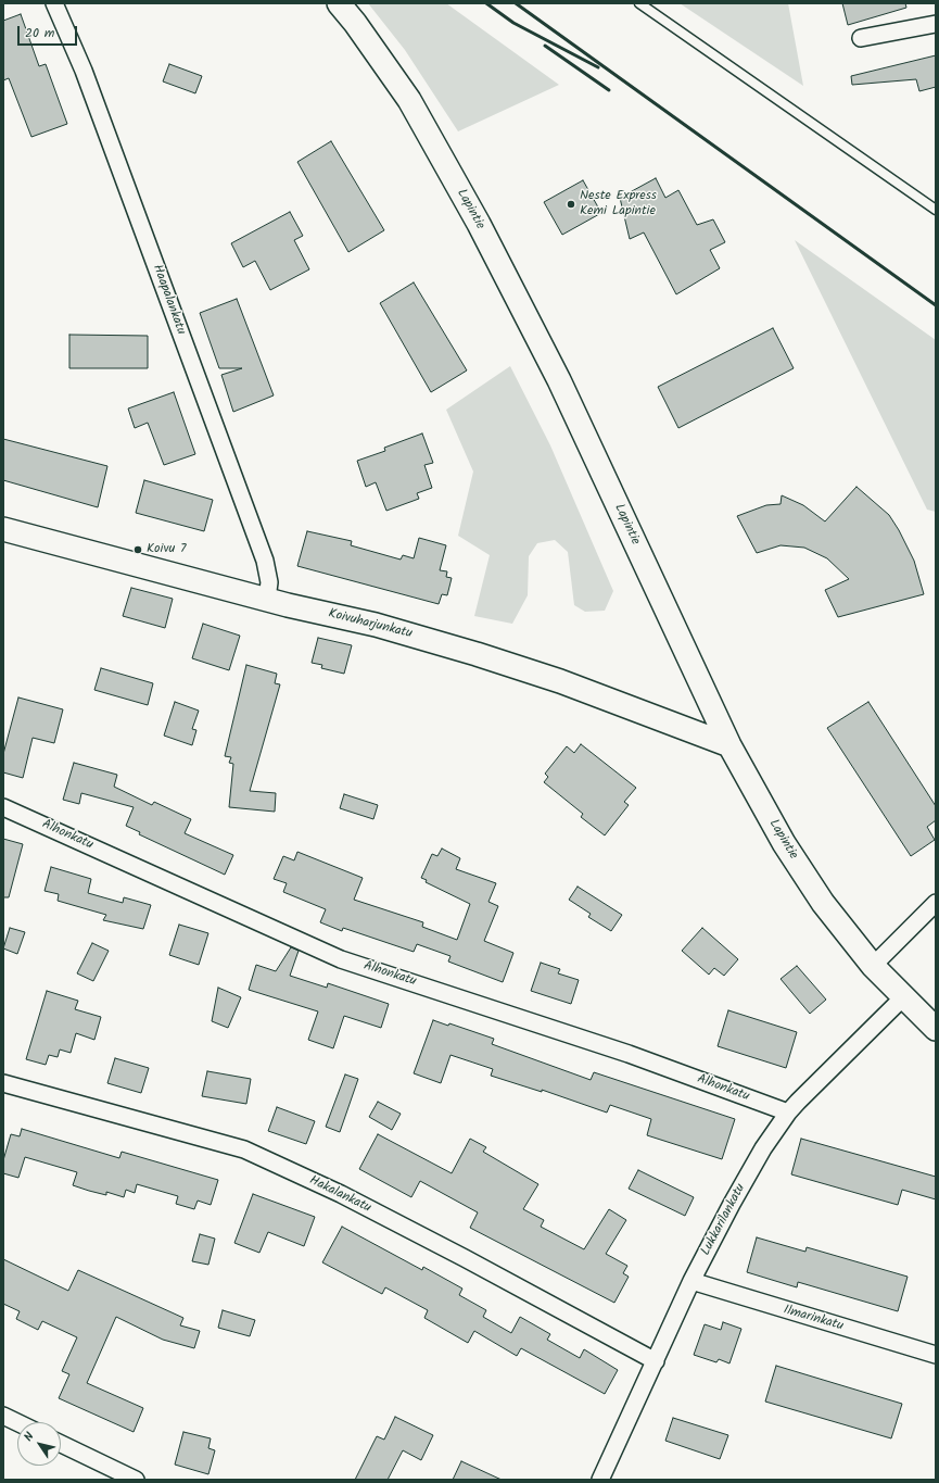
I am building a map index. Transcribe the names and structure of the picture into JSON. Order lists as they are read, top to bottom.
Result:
{
  "streets": {
    "main road": ["Lapintie", "Koivuharjunkatu"],
    "street": [
      "Haapalankatu",
      "Alhonkatu",
      "Hakalankatu",
      "Lukkarilankatu",
      "Ilmarinkatu"
    ]
  },
  "crossings": [
    ["Lapintie", "Koivuharjunkatu"],
    ["Lapintie", "Lukkarilankatu"],
    ["Haapalankatu", "Koivuharjunkatu"],
    ["Alhonkatu", "Lukkarilankatu"],
    ["Hakalankatu", "Lukkarilankatu"],
    ["Lukkarilankatu", "Ilmarinkatu"]
  ],
  "places": ["Neste Express Kemi Lapintie", "Koivu 7"],
  "scale_bar": "20 m",
  "north": "top left"
}
